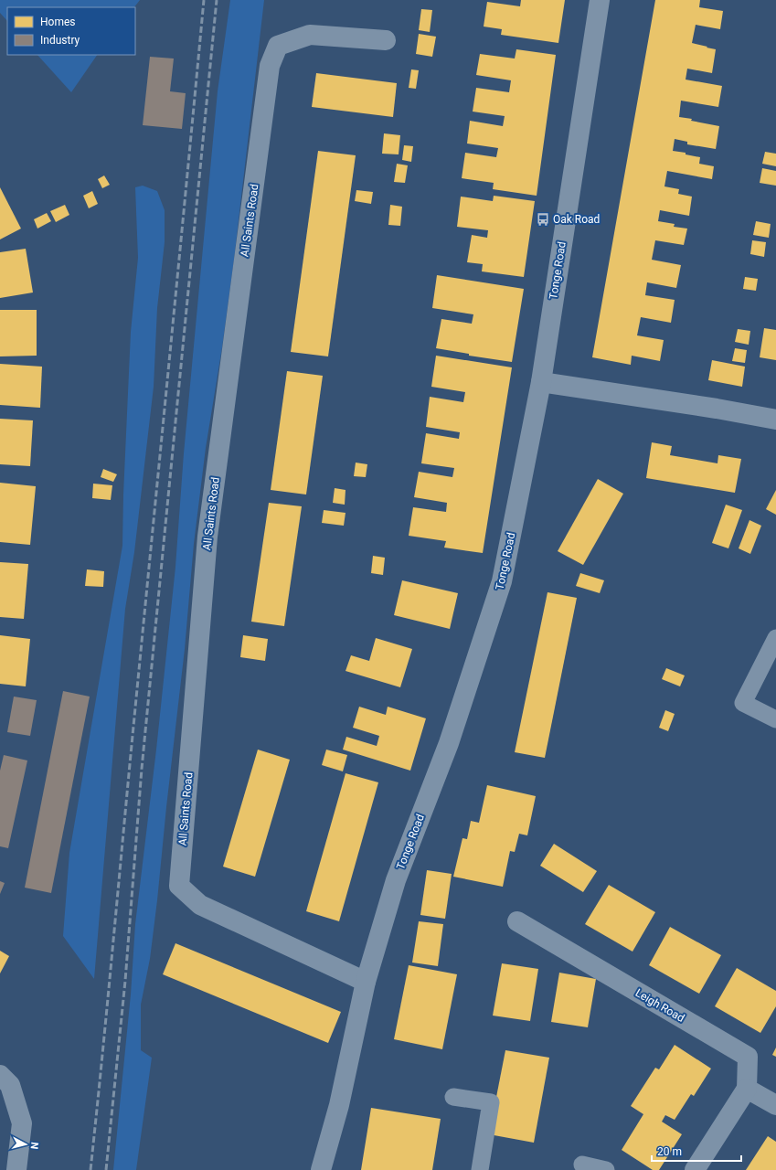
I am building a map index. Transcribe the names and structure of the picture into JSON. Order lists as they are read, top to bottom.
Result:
{
  "streets": {
    "street": ["All Saints Road", "Tonge Road", "Leigh Road"]
  },
  "crossings": [
    ["All Saints Road", "Tonge Road"]
  ],
  "places": {
    "bus stop": ["Oak Road"]
  },
  "legend": ["Homes", "Industry"],
  "scale_bar": "20 m",
  "north": "right"
}
